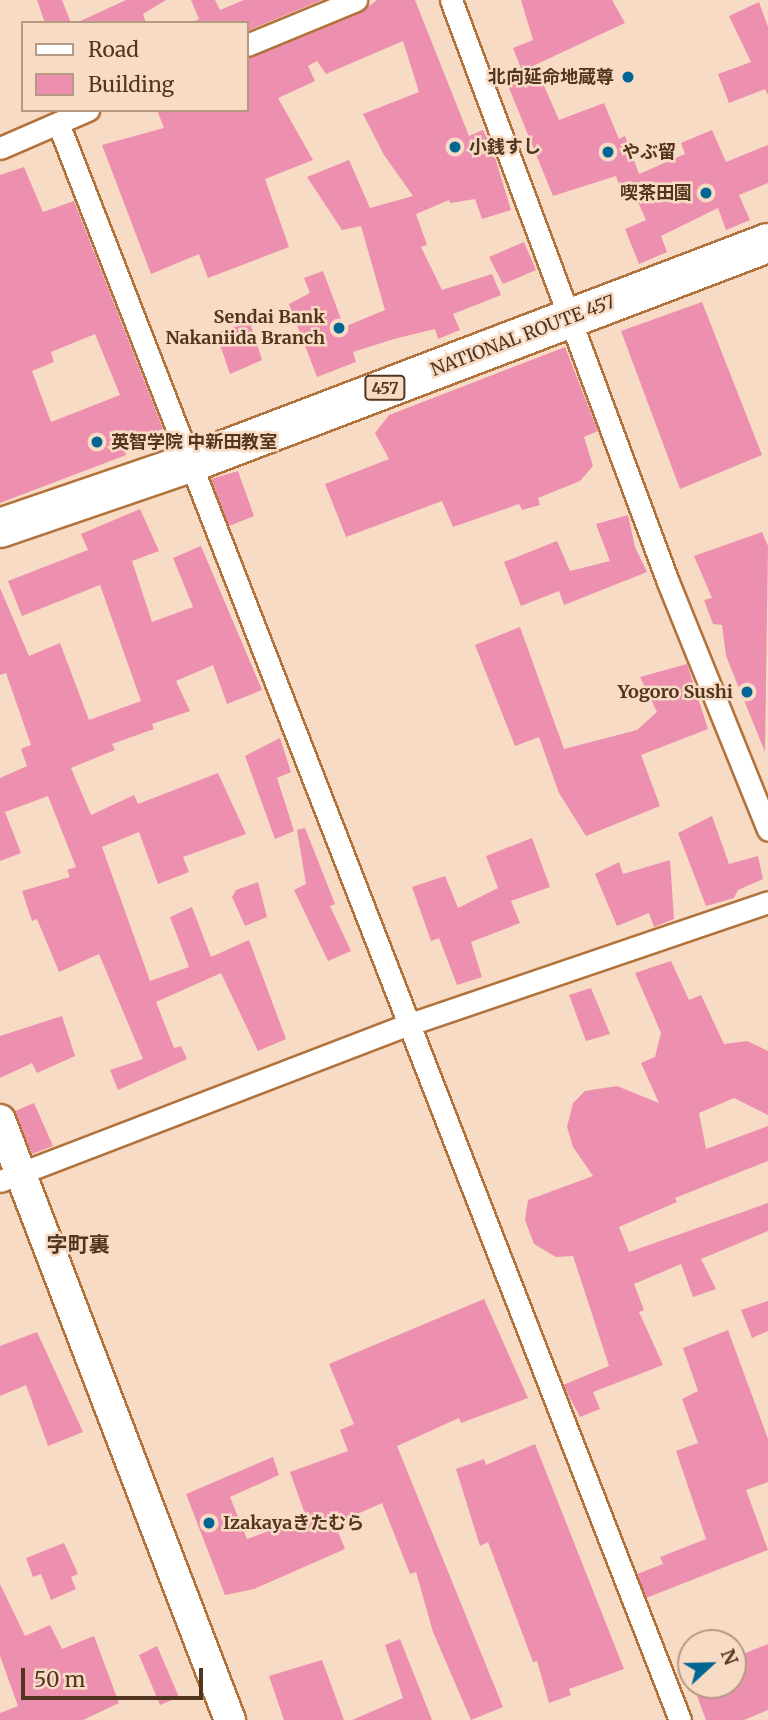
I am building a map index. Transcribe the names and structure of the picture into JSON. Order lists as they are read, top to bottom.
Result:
{
  "streets": {
    "highway": ["NATIONAL ROUTE 457", "457"]
  },
  "districts": ["字町裏"],
  "places": [
    "北向延命地蔵尊",
    "小銭すし",
    "やぶ留",
    "喫茶田園",
    "Sendai Bank Nakaniida Branch",
    "英智学院 中新田教室",
    "Yogoro Sushi",
    "Izakayaきたむら"
  ],
  "legend": ["Road", "Building"],
  "scale_bar": "50 m",
  "north": "right"
}
